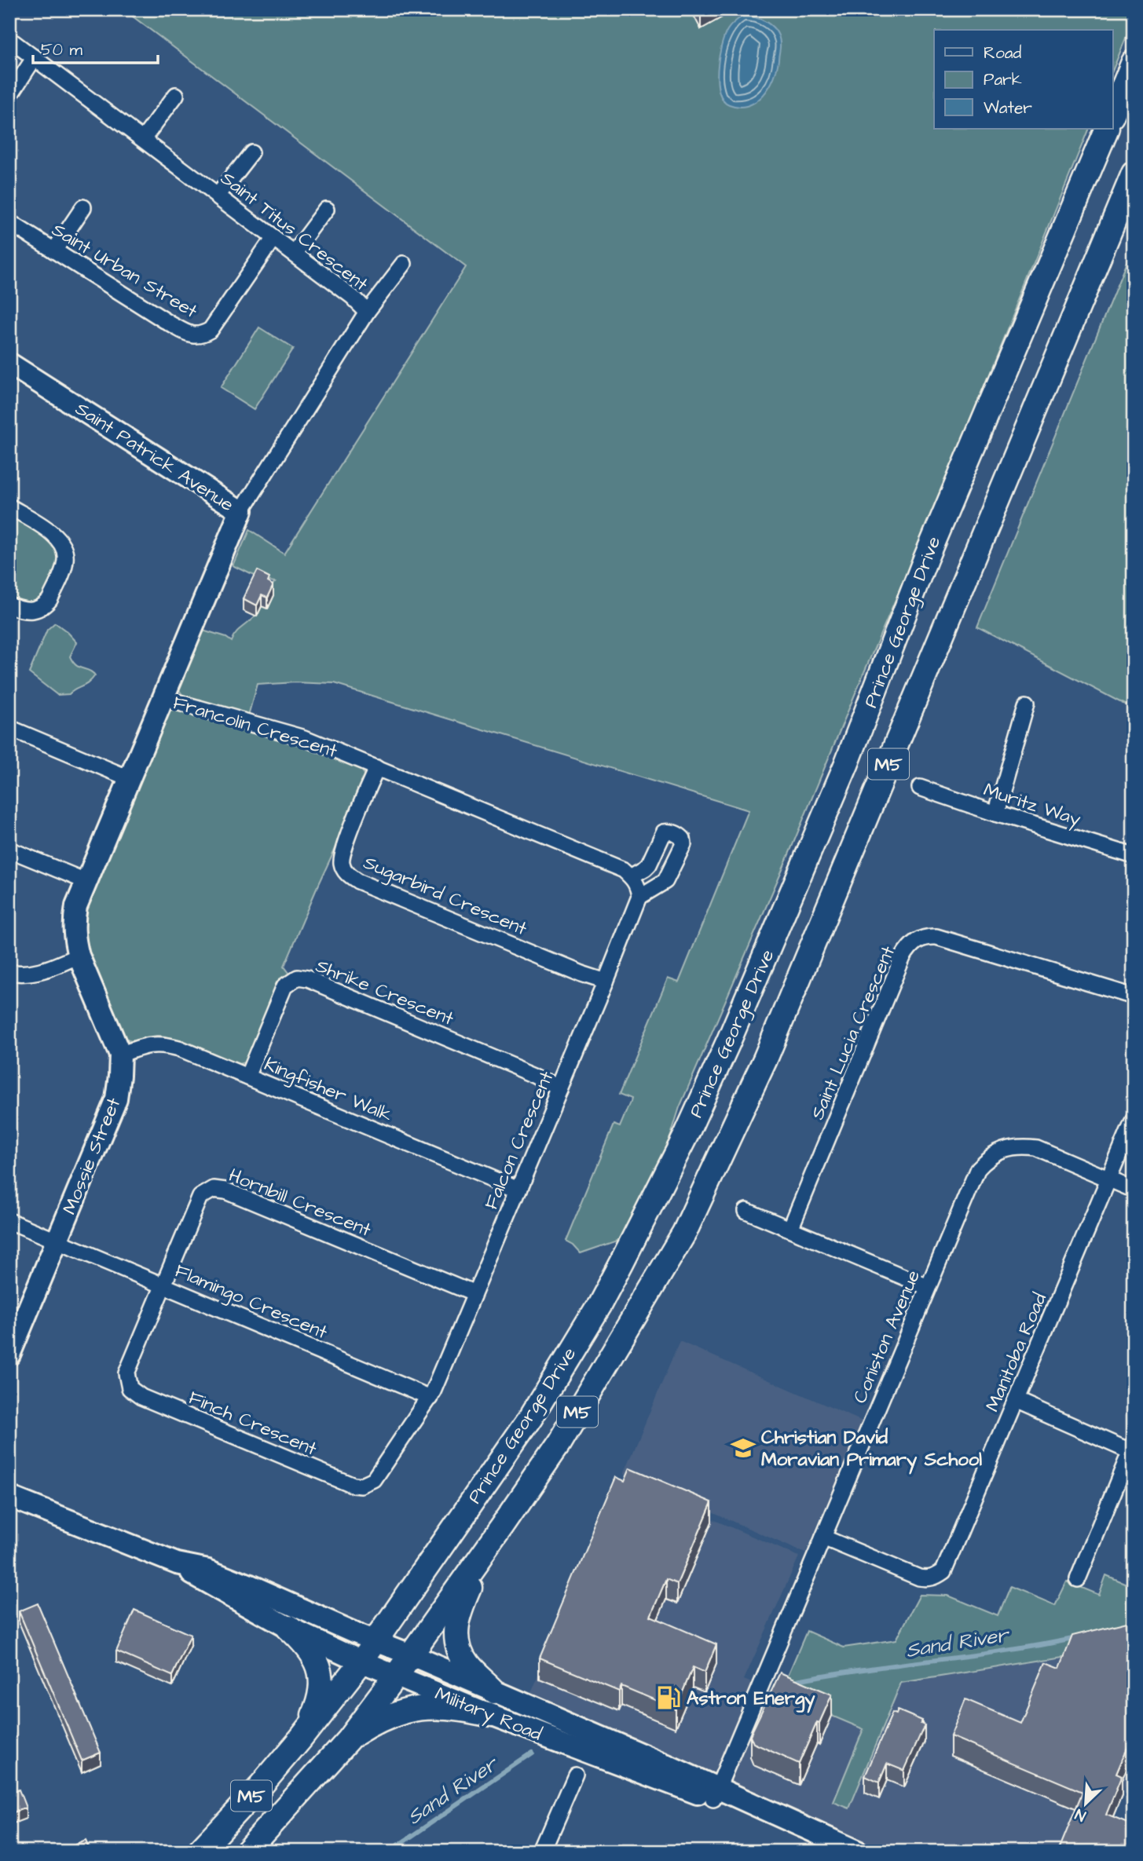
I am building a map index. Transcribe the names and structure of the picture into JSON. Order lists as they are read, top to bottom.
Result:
{
  "streets": {
    "main road": ["Prince George Drive", "M5"],
    "street": [
      "Saint Titus Crescent",
      "Saint Urban Street",
      "Saint Patrick Avenue",
      "Francolin Crescent",
      "Muritz Way",
      "Sugarbird Crescent",
      "Shrike Crescent",
      "Saint Lucia Crescent",
      "Kingfisher Walk",
      "Falcon Crescent",
      "Mossie Street",
      "Hornbill Crescent",
      "Flamingo Crescent",
      "Coniston Avenue",
      "Manitoba Road",
      "Finch Crescent",
      "Military Road"
    ]
  },
  "crossings": [
    ["Saint Titus Crescent", "Saint Urban Street"],
    ["Saint Titus Crescent", "Saint Patrick Avenue"],
    ["Saint Patrick Avenue", "Francolin Crescent"],
    ["Prince George Drive", "Military Road"],
    ["Francolin Crescent", "Sugarbird Crescent"],
    ["Francolin Crescent", "Mossie Street"],
    ["Sugarbird Crescent", "Falcon Crescent"],
    ["Shrike Crescent", "Kingfisher Walk"],
    ["Shrike Crescent", "Falcon Crescent"],
    ["Kingfisher Walk", "Falcon Crescent"],
    ["Kingfisher Walk", "Mossie Street"],
    ["Falcon Crescent", "Hornbill Crescent"],
    ["Falcon Crescent", "Flamingo Crescent"],
    ["Falcon Crescent", "Finch Crescent"],
    ["Mossie Street", "Flamingo Crescent"],
    ["Hornbill Crescent", "Flamingo Crescent"],
    ["Hornbill Crescent", "Finch Crescent"],
    ["Flamingo Crescent", "Finch Crescent"],
    ["Coniston Avenue", "Manitoba Road"],
    ["Coniston Avenue", "Military Road"]
  ],
  "water": ["Sand River"],
  "places": {
    "school or university": ["Christian David Moravian Primary School"],
    "fuel station": ["Astron Energy"]
  },
  "legend": ["Road", "Park", "Water"],
  "scale_bar": "50 m",
  "north": "bottom left"
}
